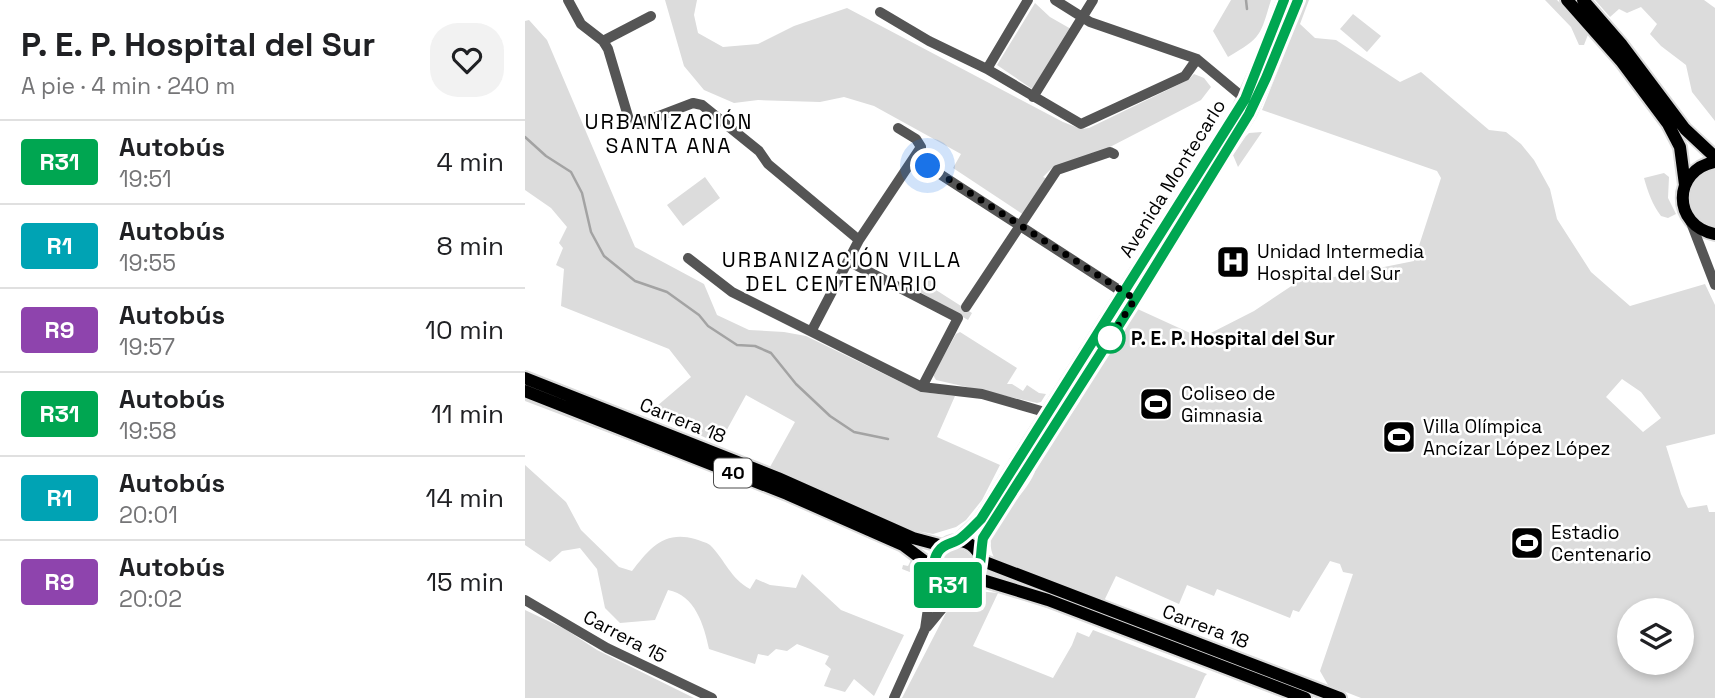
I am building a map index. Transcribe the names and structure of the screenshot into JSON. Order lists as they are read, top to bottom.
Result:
{
  "streets": {
    "main road": ["Avenida Montecarlo", "Carrera 18", "40"],
    "street": ["Carrera 15"]
  },
  "crossings": [
    ["Avenida Montecarlo", "Carrera 18"],
    ["Avenida Montecarlo", "40"],
    ["Carrera 18", "40"]
  ],
  "districts": ["URBANIZACIÓN SANTA ANA", "URBANIZACIÓN VILLA DEL CENTENARIO"],
  "places": {
    "hospital": ["Unidad Intermedia Hospital del Sur"],
    "other": ["P. E. P. Hospital del Sur"],
    "sports": ["Coliseo de Gimnasia", "Villa Olímpica Ancízar López López", "Estadio Centenario"]
  },
  "lines": ["bus line R31"],
  "page": {
    "heading": ["P. E. P. Hospital del Sur", "A pie · 4 min · 240 m"],
    "on_map": "R31",
    "list": [
      {
        "mark": "R31",
        "name": "Autobús",
        "note": "19:51",
        "value": "4 min"
      },
      {
        "mark": "R1",
        "name": "Autobús",
        "note": "19:55",
        "value": "8 min"
      },
      {
        "mark": "R9",
        "name": "Autobús",
        "note": "19:57",
        "value": "10 min"
      },
      {
        "mark": "R31",
        "name": "Autobús",
        "note": "19:58",
        "value": "11 min"
      },
      {
        "mark": "R1",
        "name": "Autobús",
        "note": "20:01",
        "value": "14 min"
      },
      {
        "mark": "R9",
        "name": "Autobús",
        "note": "20:02",
        "value": "15 min"
      }
    ]
  }
}
